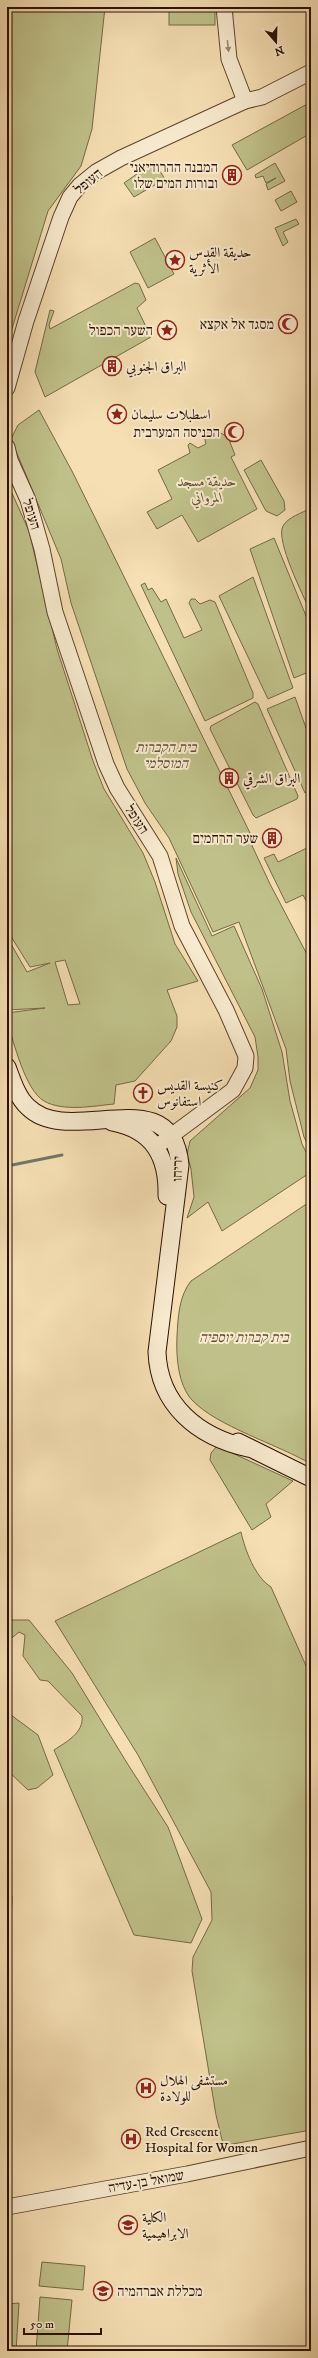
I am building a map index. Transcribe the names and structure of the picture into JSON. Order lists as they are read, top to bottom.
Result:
{
  "streets": {
    "main road": ["יריחו"],
    "street": ["העופל", "שמואל בן-עדיה"]
  },
  "crossings": [
    ["העופל", "יריחו"]
  ],
  "parks": ["حديقة مسجد المرواني", "בית הקברות המוסלמי", "בית קברות יוספיה"],
  "places": {
    "building": [
      "המבנה ההרודיאני ובורות המים שלו",
      "البراق الجنوبي",
      "البراق الشرقي",
      "שער הרחמים"
    ],
    "place": ["حديقة القدس الأثرية", "השער הכפול", "اسطبلات سليمان"],
    "mosque": ["מסגד אל אקצא", "הכניסה המערבית"],
    "church": ["كنيسة القديس استفانوس"],
    "hospital": ["مستشفى الهلال للولادة", "Red Crescent Hospital for Women"],
    "school or university": ["الكلية الابراهيمية", "מכללת אברהמיה"]
  },
  "scale_bar": "50 m",
  "north": "bottom"
}
